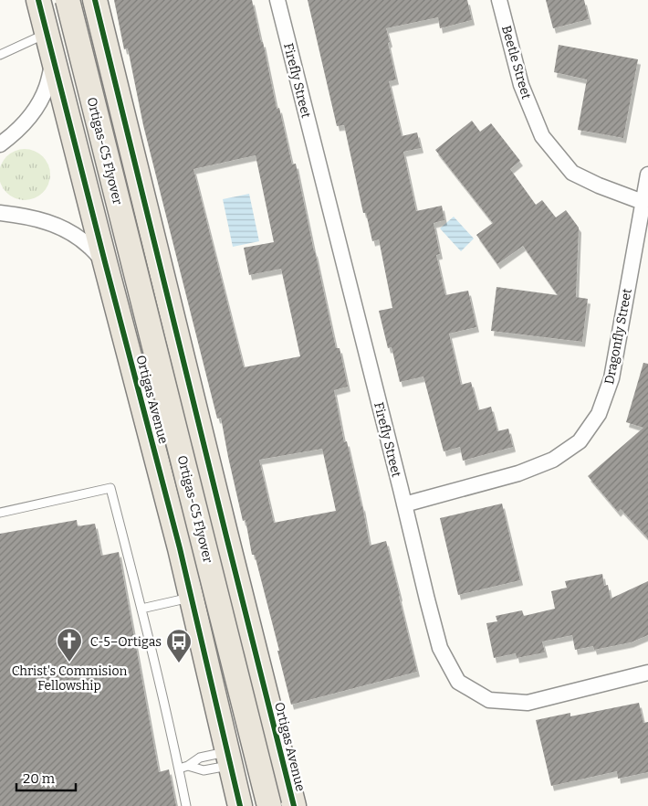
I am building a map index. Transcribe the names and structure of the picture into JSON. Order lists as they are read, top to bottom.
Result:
{
  "streets": {
    "main road": ["Ortigas-C5 Flyover", "Ortigas Avenue"],
    "street": ["Beetle Street", "Firefly Street", "Dragonfly Street"]
  },
  "crossings": [
    ["Beetle Street", "Dragonfly Street"],
    ["Firefly Street", "Dragonfly Street"]
  ],
  "places": {
    "church": ["Christ's Commision Fellowship"],
    "bus stop": ["C-5–Ortigas"]
  },
  "scale_bar": "20 m"
}
